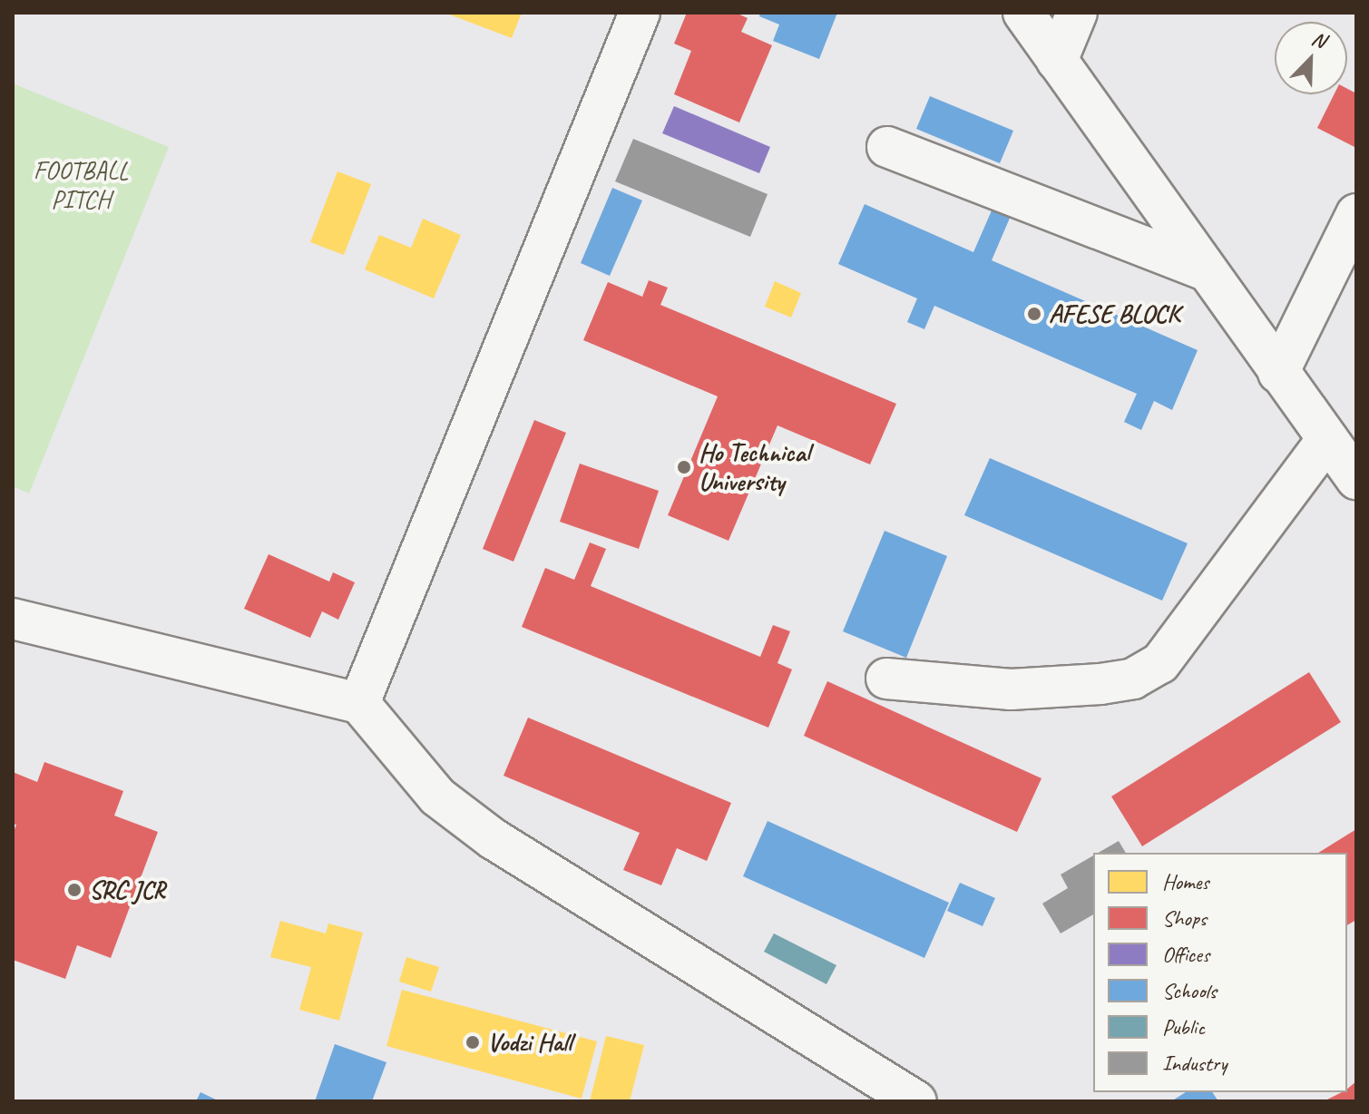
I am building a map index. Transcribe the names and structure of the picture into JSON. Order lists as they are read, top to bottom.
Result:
{
  "parks": ["FOOTBALL PITCH"],
  "places": [
    "AFESE BLOCK",
    "Ho Technical University",
    "SRC JCR",
    "Vodzi Hall"
  ],
  "legend": [
    "Homes",
    "Shops",
    "Offices",
    "Schools",
    "Public",
    "Industry"
  ],
  "north": "top right"
}
